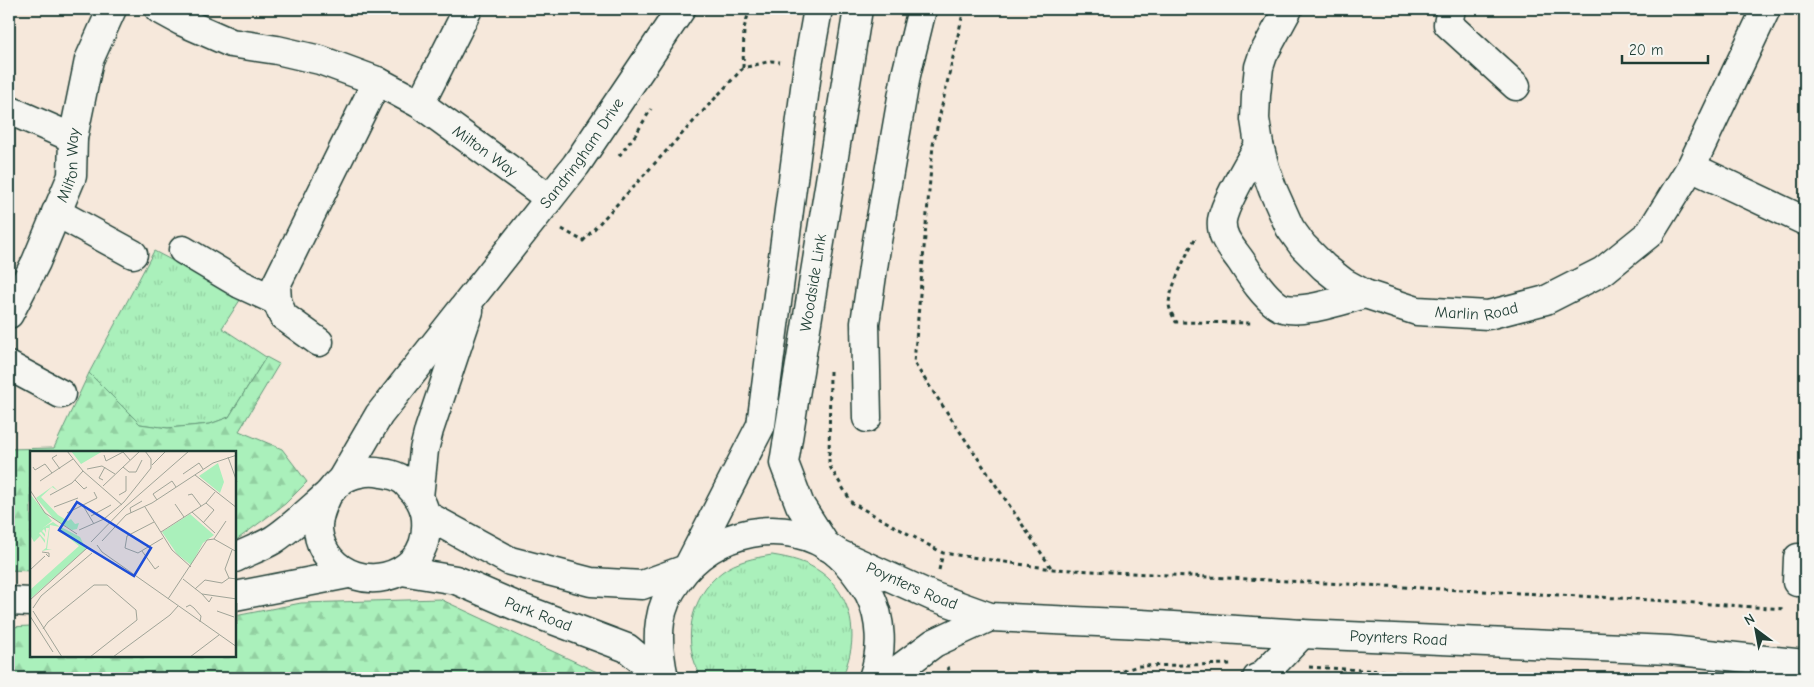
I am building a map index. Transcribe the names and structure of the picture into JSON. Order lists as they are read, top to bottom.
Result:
{
  "streets": {
    "street": [
      "Milton Way",
      "Sandringham Drive",
      "Woodside Link",
      "Marlin Road",
      "Poynters Road",
      "Park Road"
    ]
  },
  "crossings": [
    ["Milton Way", "Sandringham Drive"],
    ["Sandringham Drive", "Park Road"],
    ["Woodside Link", "Poynters Road"]
  ],
  "scale_bar": "20 m",
  "north": "top left"
}
